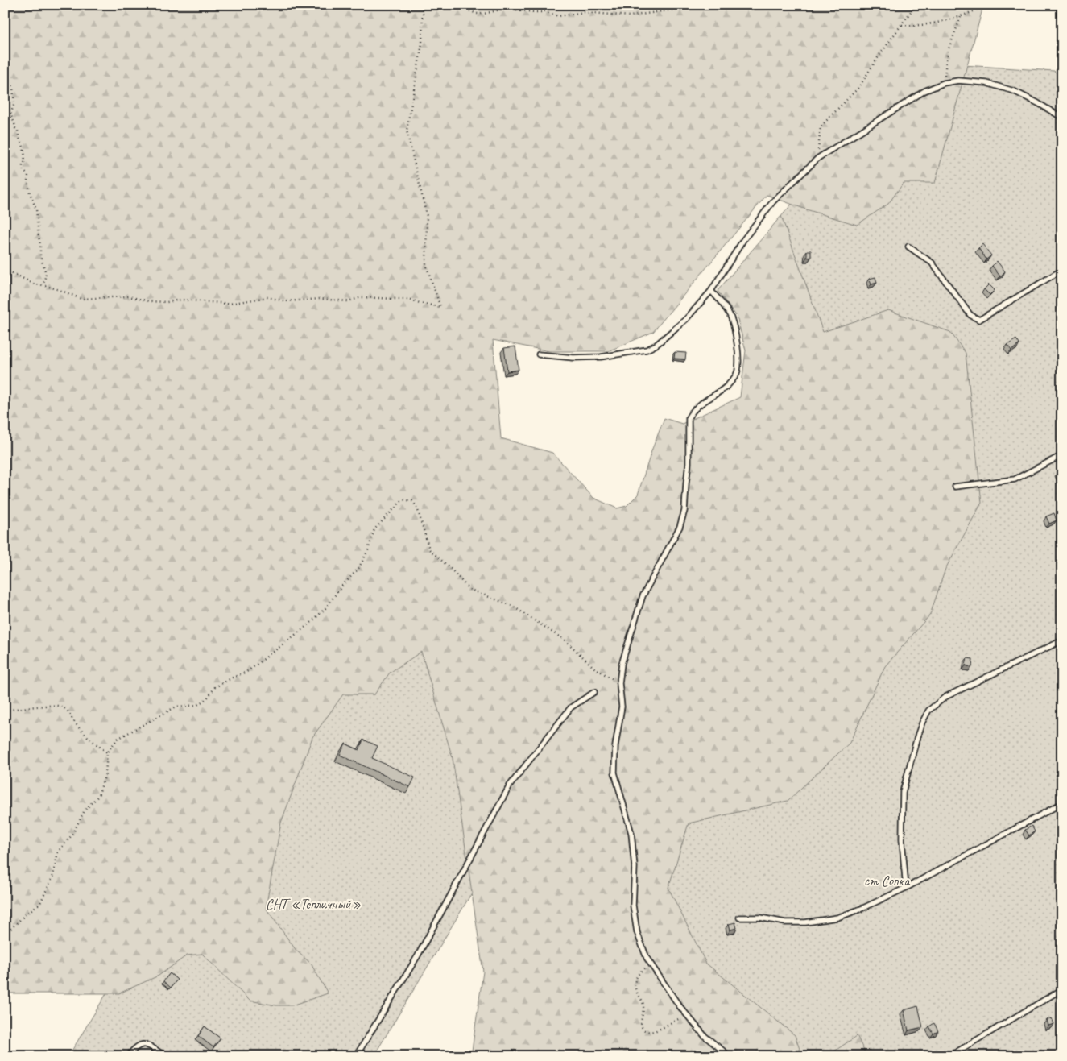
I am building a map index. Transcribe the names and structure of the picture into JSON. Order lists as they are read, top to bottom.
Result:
{
  "parks": ["ст Сопка", "СНТ «Тепличный»"]
}
